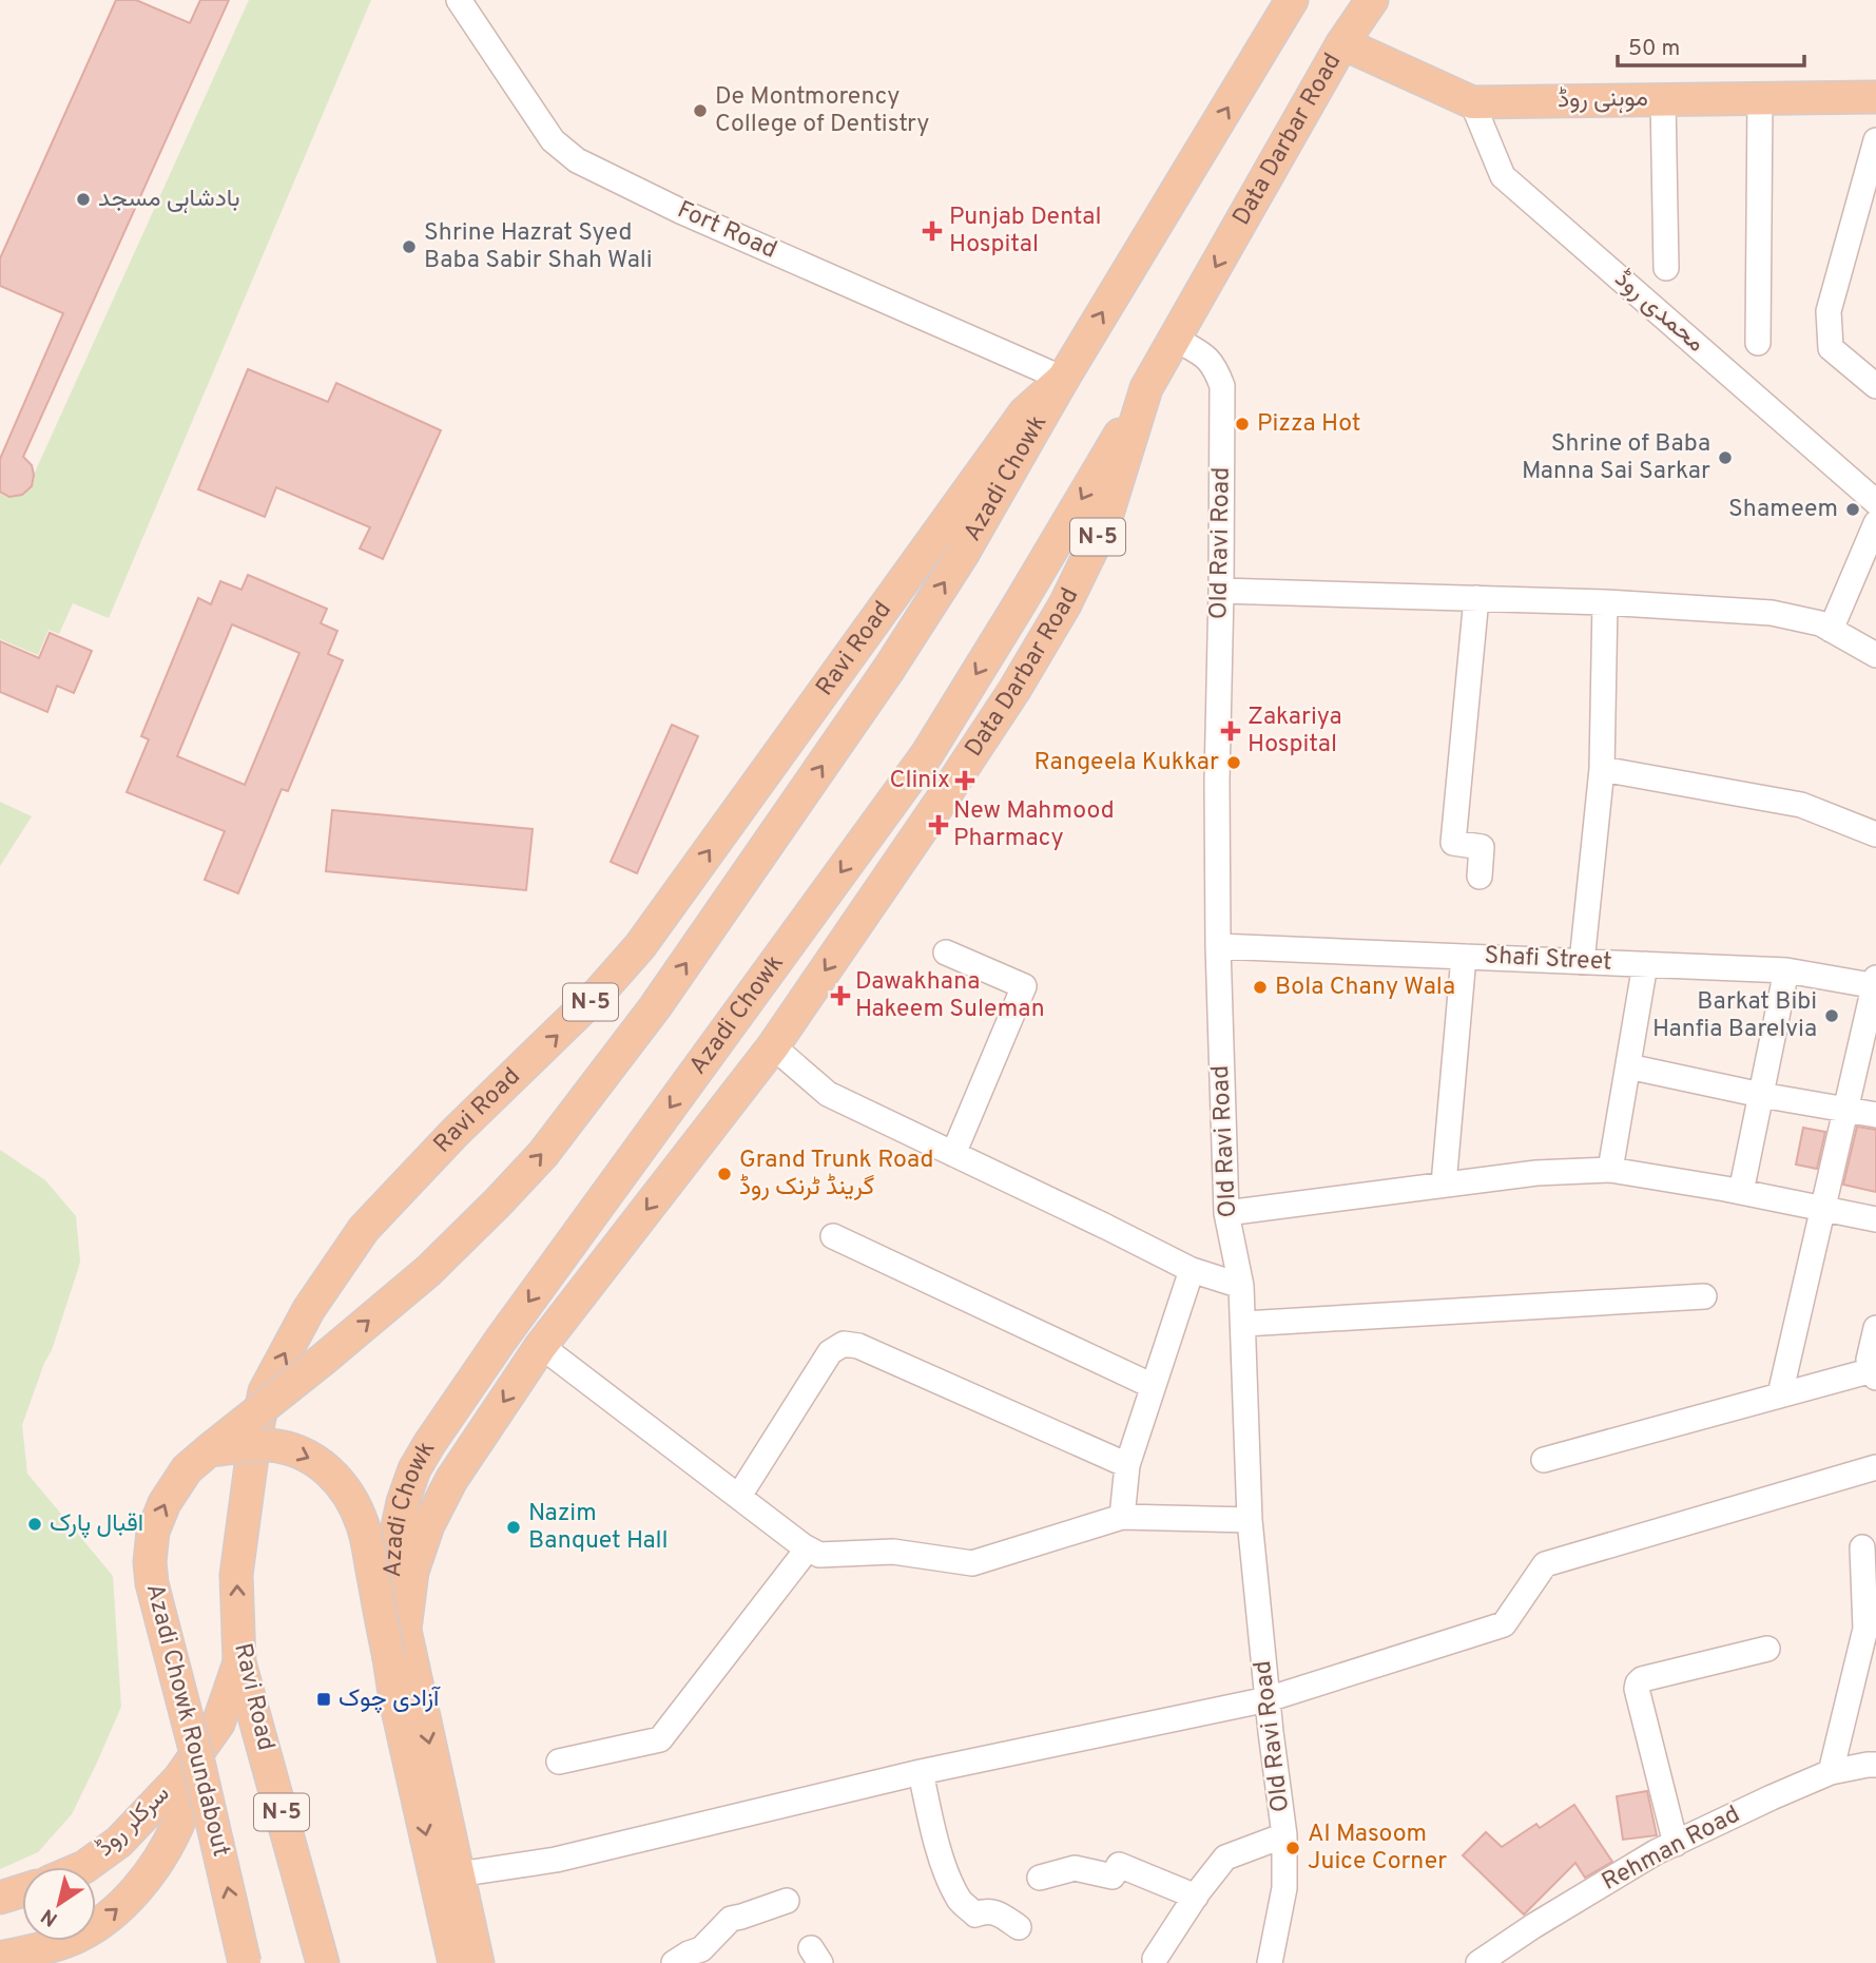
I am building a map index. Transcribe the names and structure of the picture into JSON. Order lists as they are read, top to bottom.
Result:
{
  "streets": {
    "main road": [
      "موہنی روڈ",
      "Data Darbar Road",
      "Azadi Chowk",
      "N-5",
      "Ravi Road",
      "Azadi Chowk Roundabout",
      "سرکلر روڈ"
    ],
    "street": [
      "Fort Road",
      "محمدی روڈ",
      "Old Ravi Road",
      "Shafi Street",
      "Rehman Road"
    ]
  },
  "crossings": [
    ["موہنی روڈ", "Data Darbar Road"],
    ["موہنی روڈ", "محمدی روڈ"],
    ["Data Darbar Road", "Azadi Chowk"],
    ["Data Darbar Road", "N-5"],
    ["Data Darbar Road", "Old Ravi Road"],
    ["Fort Road", "Azadi Chowk"],
    ["Fort Road", "N-5"],
    ["Fort Road", "Ravi Road"],
    ["Azadi Chowk", "N-5"],
    ["Azadi Chowk", "Ravi Road"],
    ["Azadi Chowk", "Azadi Chowk Roundabout"],
    ["N-5", "Ravi Road"],
    ["Old Ravi Road", "Shafi Street"],
    ["Ravi Road", "سرکلر روڈ"],
    ["Azadi Chowk Roundabout", "سرکلر روڈ"]
  ],
  "one_way": ["Ravi Road"],
  "places": {
    "other": [
      "De Montmorency College of Dentistry",
      "بادشاہی مسجد",
      "Shrine Hazrat Syed Baba Sabir Shah Wali",
      "Pizza Hot",
      "Shrine of Baba Manna Sai Sarkar",
      "Shameem",
      "Rangeela Kukkar",
      "Bola Chany Wala",
      "Barkat Bibi Hanfia Barelvia",
      "Grand Trunk Road گرینڈ ٹرنک روڈ",
      "اقبال پارک",
      "Nazim Banquet Hall",
      "Al Masoom Juice Corner"
    ],
    "health": [
      "Punjab Dental Hospital",
      "Zakariya Hospital",
      "Clinix",
      "New Mahmood Pharmacy",
      "Dawakhana Hakeem Suleman"
    ],
    "transit": ["آزادی چوک"]
  },
  "scale_bar": "50 m",
  "north": "bottom left"
}
